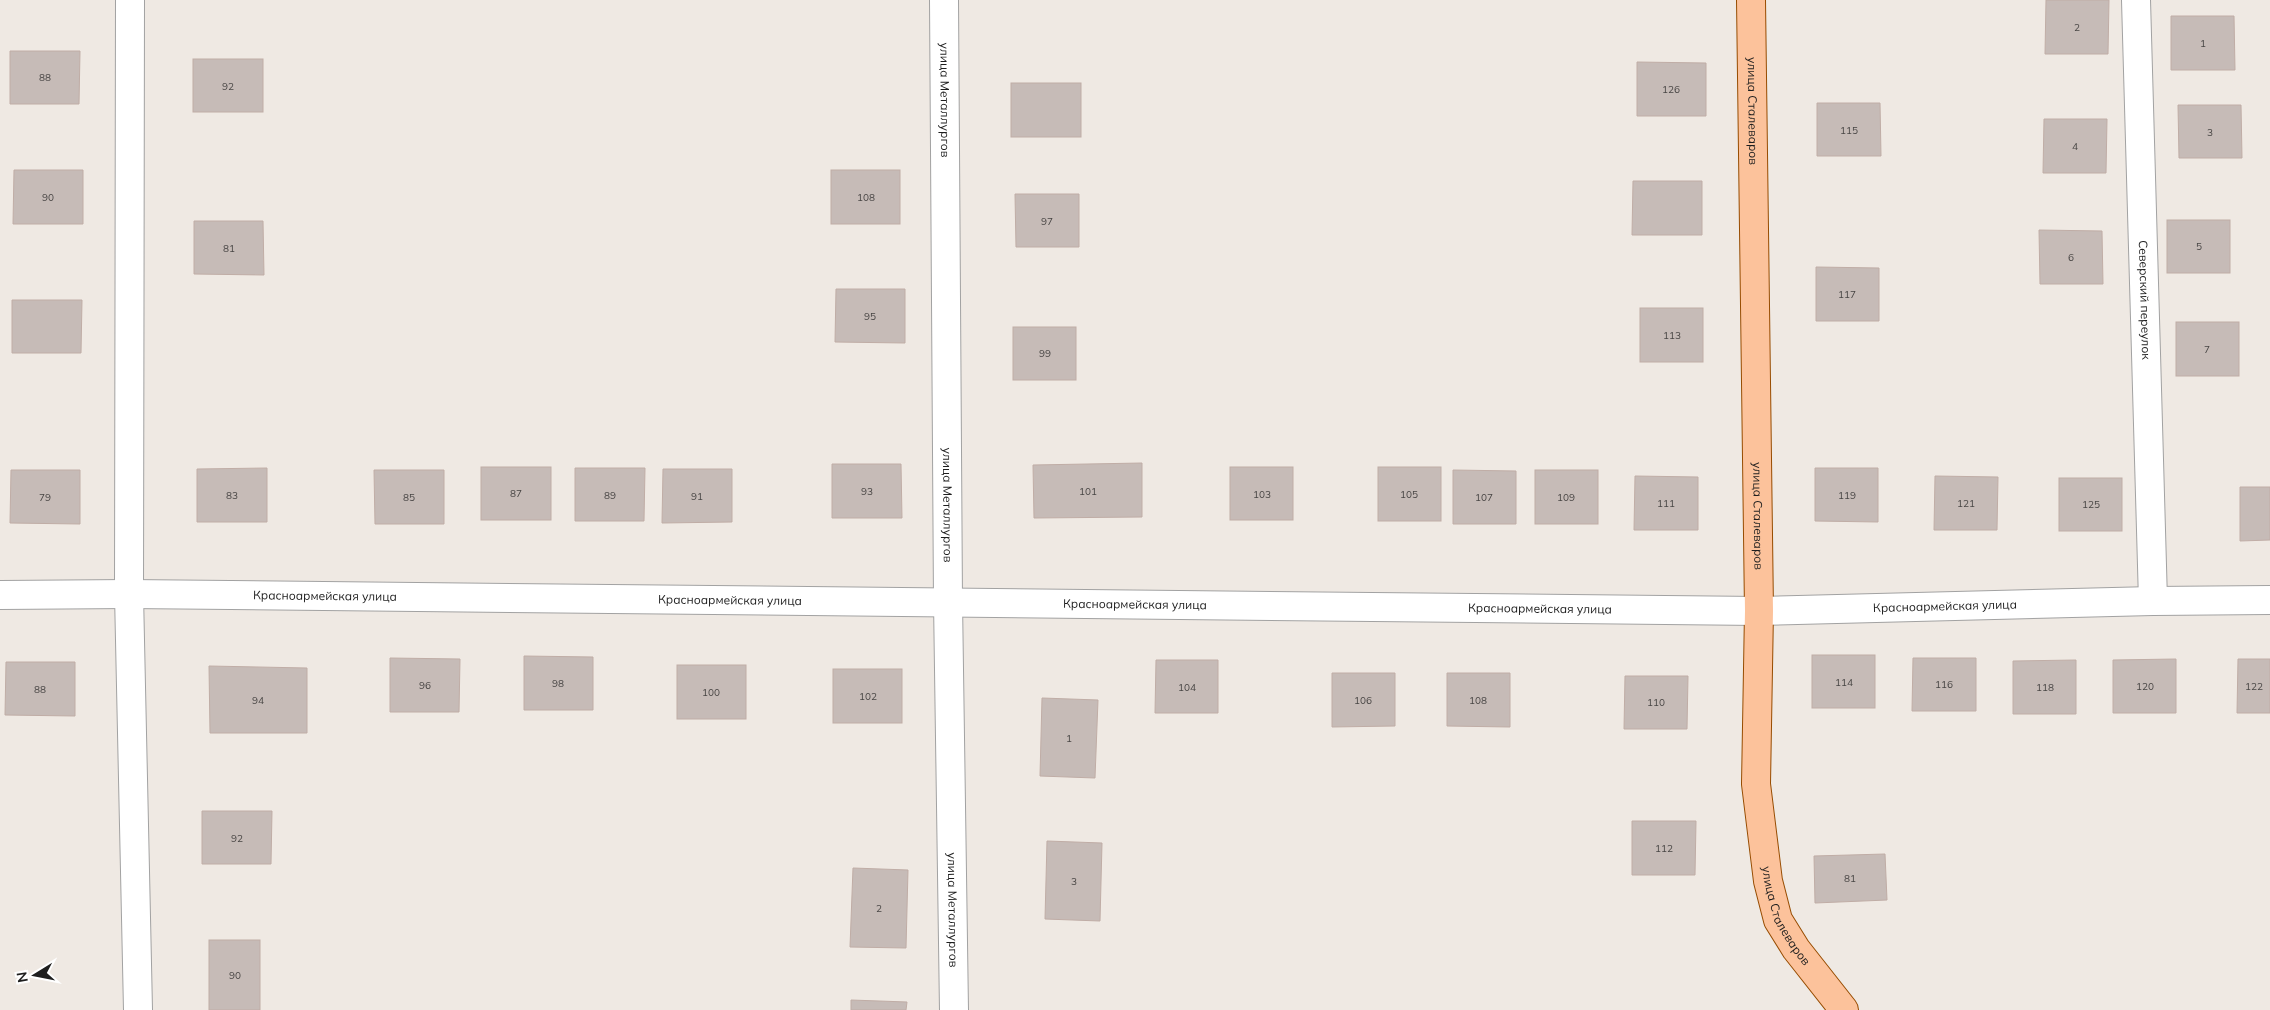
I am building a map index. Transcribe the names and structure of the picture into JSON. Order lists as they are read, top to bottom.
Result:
{
  "streets": {
    "main road": ["улица Сталеваров"],
    "street": ["улица Металлургов", "Северский переулок", "Красноармейская улица"]
  },
  "crossings": [
    ["улица Металлургов", "Красноармейская улица"],
    ["улица Сталеваров", "Красноармейская улица"],
    ["Северский переулок", "Красноармейская улица"]
  ],
  "house_numbers": [
    "2",
    "1",
    "88",
    "92",
    "126",
    "115",
    "3",
    "4",
    "90",
    "108",
    "97",
    "5",
    "81",
    "6",
    "117",
    "95",
    "113",
    "7",
    "99",
    "93",
    "101",
    "87",
    "103",
    "105",
    "83",
    "89",
    "119",
    "91",
    "79",
    "85",
    "107",
    "109",
    "111",
    "121",
    "125",
    "114",
    "98",
    "116",
    "96",
    "120",
    "122",
    "104",
    "118",
    "88",
    "100",
    "102",
    "94",
    "106",
    "108",
    "110",
    "1",
    "92",
    "112",
    "81",
    "3",
    "2",
    "90"
  ],
  "north": "left"
}
